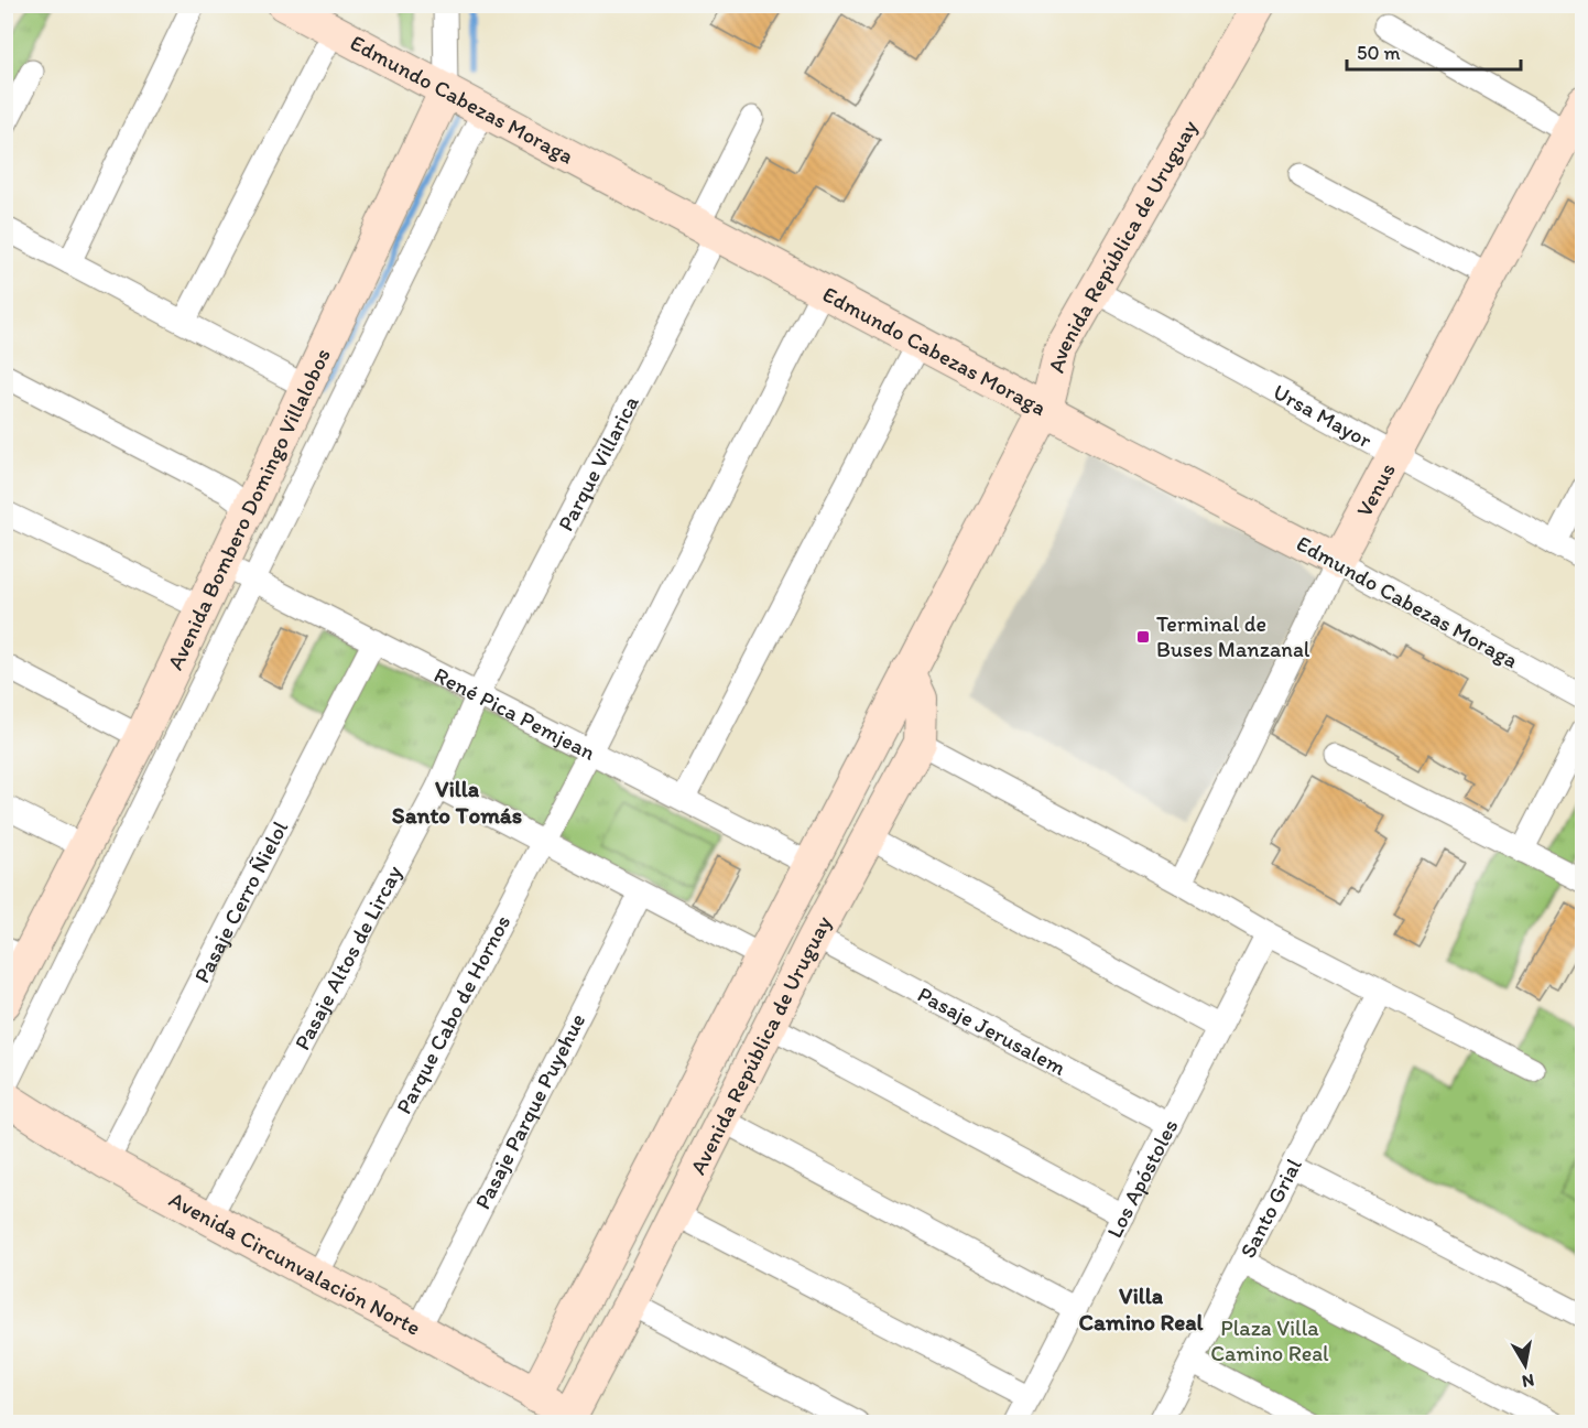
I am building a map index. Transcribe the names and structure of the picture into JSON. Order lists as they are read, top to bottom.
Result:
{
  "streets": {
    "street": [
      "Edmundo Cabezas Moraga",
      "Avenida República de Uruguay",
      "Ursa Mayor",
      "Parque Villarica",
      "Venus",
      "Avenida Bombero Domingo Villalobos",
      "René Pica Pemjean",
      "Pasaje Cerro Ñielol",
      "Pasaje Altos de Lircay",
      "Parque Cabo de Hornos",
      "Pasaje Jerusalem",
      "Pasaje Parque Puyehue",
      "Los Apóstoles",
      "Santo Grial",
      "Avenida Circunvalación Norte"
    ]
  },
  "crossings": [
    ["Edmundo Cabezas Moraga", "Avenida República de Uruguay"],
    ["Edmundo Cabezas Moraga", "Parque Villarica"],
    ["Edmundo Cabezas Moraga", "Venus"],
    ["Edmundo Cabezas Moraga", "Avenida Bombero Domingo Villalobos"],
    ["Edmundo Cabezas Moraga", "Parque Cabo de Hornos"],
    ["Avenida República de Uruguay", "Ursa Mayor"],
    ["Avenida República de Uruguay", "René Pica Pemjean"],
    ["Avenida República de Uruguay", "Pasaje Jerusalem"],
    ["Avenida República de Uruguay", "Avenida Circunvalación Norte"],
    ["Ursa Mayor", "Venus"],
    ["Parque Villarica", "René Pica Pemjean"],
    ["Parque Villarica", "Pasaje Altos de Lircay"],
    ["Avenida Bombero Domingo Villalobos", "René Pica Pemjean"],
    ["René Pica Pemjean", "Pasaje Cerro Ñielol"],
    ["René Pica Pemjean", "Pasaje Altos de Lircay"],
    ["René Pica Pemjean", "Parque Cabo de Hornos"],
    ["Pasaje Cerro Ñielol", "Avenida Circunvalación Norte"],
    ["Pasaje Altos de Lircay", "Avenida Circunvalación Norte"],
    ["Parque Cabo de Hornos", "Avenida Circunvalación Norte"],
    ["Pasaje Jerusalem", "Los Apóstoles"],
    ["Pasaje Parque Puyehue", "Avenida Circunvalación Norte"]
  ],
  "districts": ["Villa Santo Tomás", "Villa Camino Real"],
  "parks": ["Plaza Villa Camino Real"],
  "places": {
    "transit": ["Terminal de Buses Manzanal"]
  },
  "scale_bar": "50 m",
  "north": "bottom"
}
